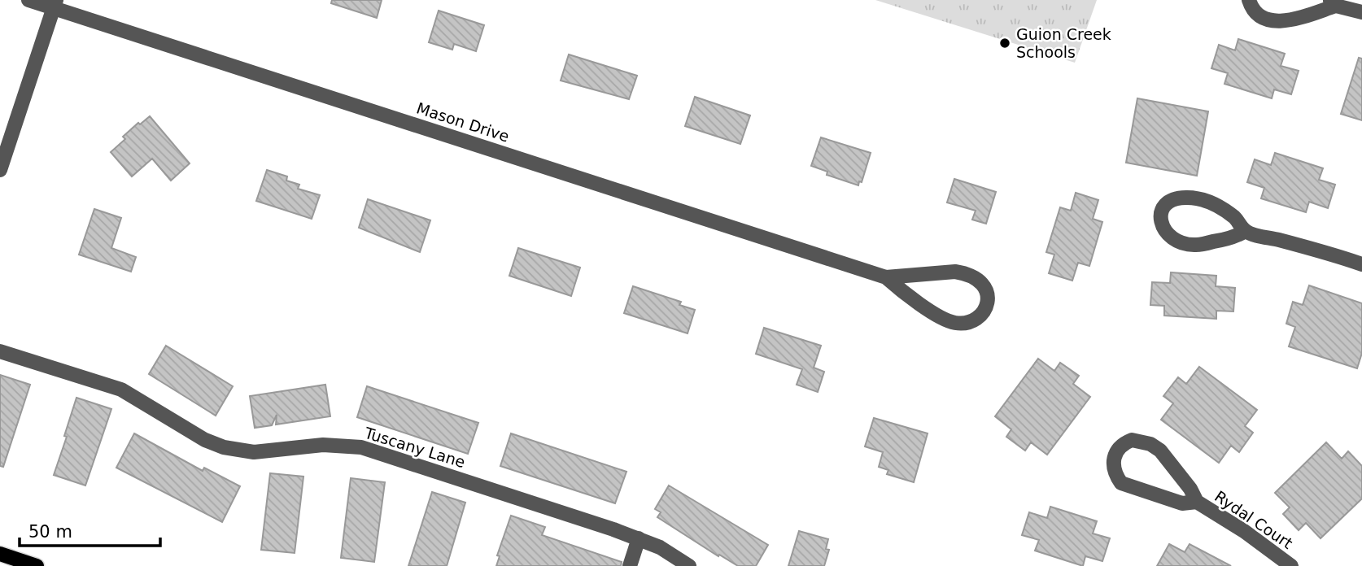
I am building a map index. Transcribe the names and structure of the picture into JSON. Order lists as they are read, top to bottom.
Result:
{
  "streets": {
    "street": ["Mason Drive", "Tuscany Lane", "Rydal Court"]
  },
  "places": ["Guion Creek Schools"],
  "scale_bar": "50 m"
}
